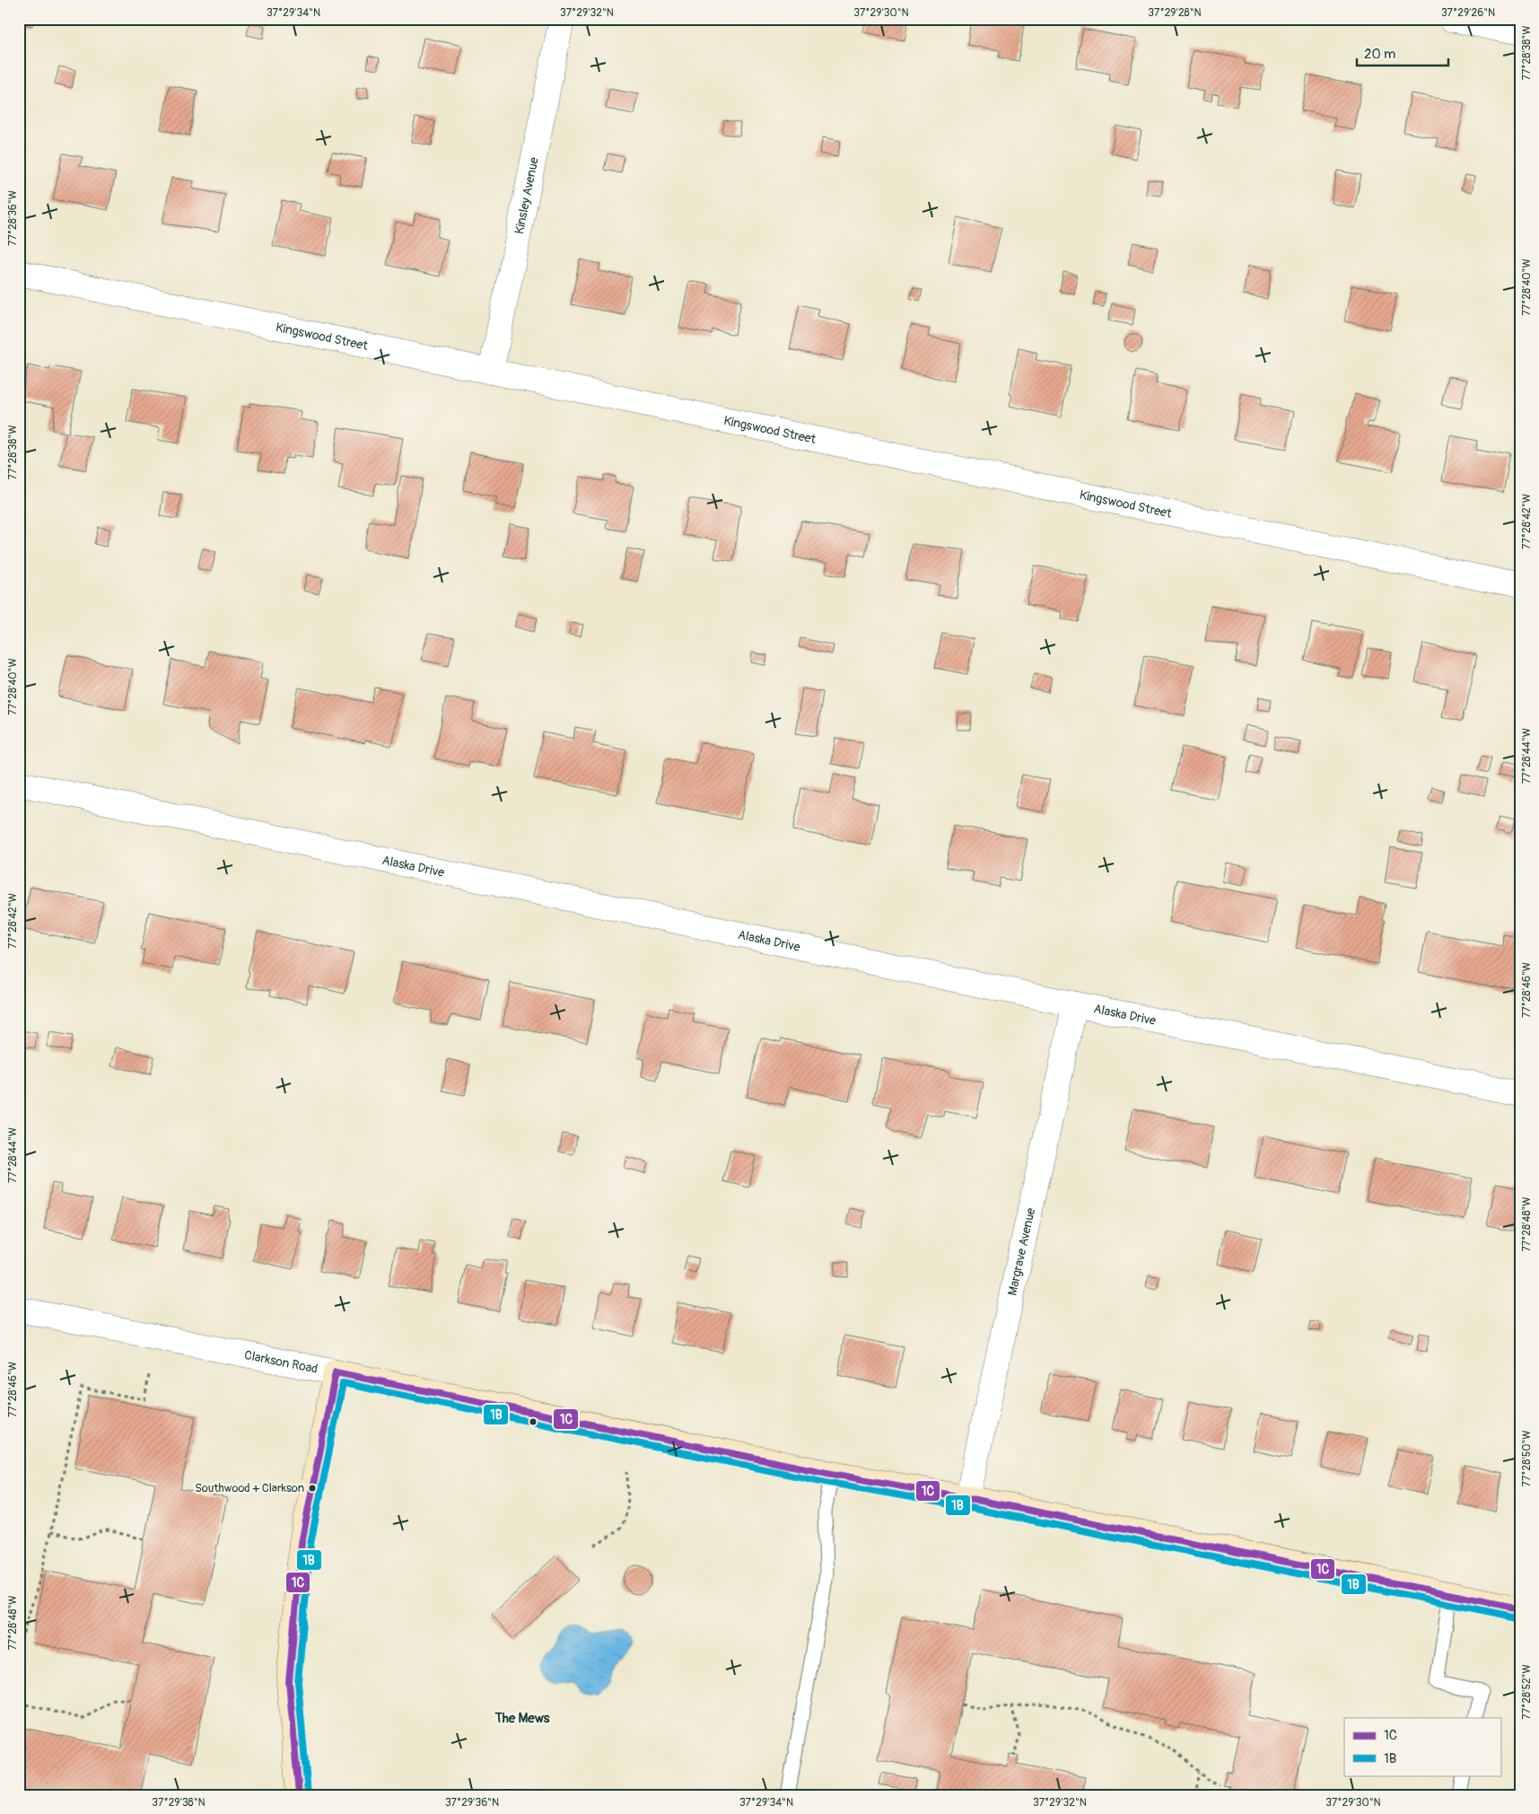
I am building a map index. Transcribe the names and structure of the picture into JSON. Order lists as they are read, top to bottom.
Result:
{
  "streets": {
    "street": [
      "Kinsley Avenue",
      "Kingswood Street",
      "Alaska Drive",
      "Margrave Avenue",
      "Clarkson Road"
    ]
  },
  "crossings": [
    ["Kinsley Avenue", "Kingswood Street"],
    ["Alaska Drive", "Margrave Avenue"],
    ["Margrave Avenue", "Clarkson Road"]
  ],
  "districts": ["The Mews"],
  "places": ["Southwood + Clarkson"],
  "lines": ["transit line 1C", "transit line 1B"],
  "legend": ["1C", "1B"],
  "scale_bar": "20 m",
  "coordinates": [
    "37°29'34\"N",
    "37°29'32\"N",
    "37°29'30\"N",
    "37°29'28\"N",
    "37°29'26\"N",
    "77°28'38\"W",
    "77°28'36\"W",
    "77°28'40\"W",
    "77°28'42\"W",
    "77°28'44\"W",
    "77°28'46\"W",
    "77°28'48\"W",
    "77°28'50\"W",
    "77°28'52\"W",
    "37°29'38\"N",
    "37°29'36\"N"
  ]
}
